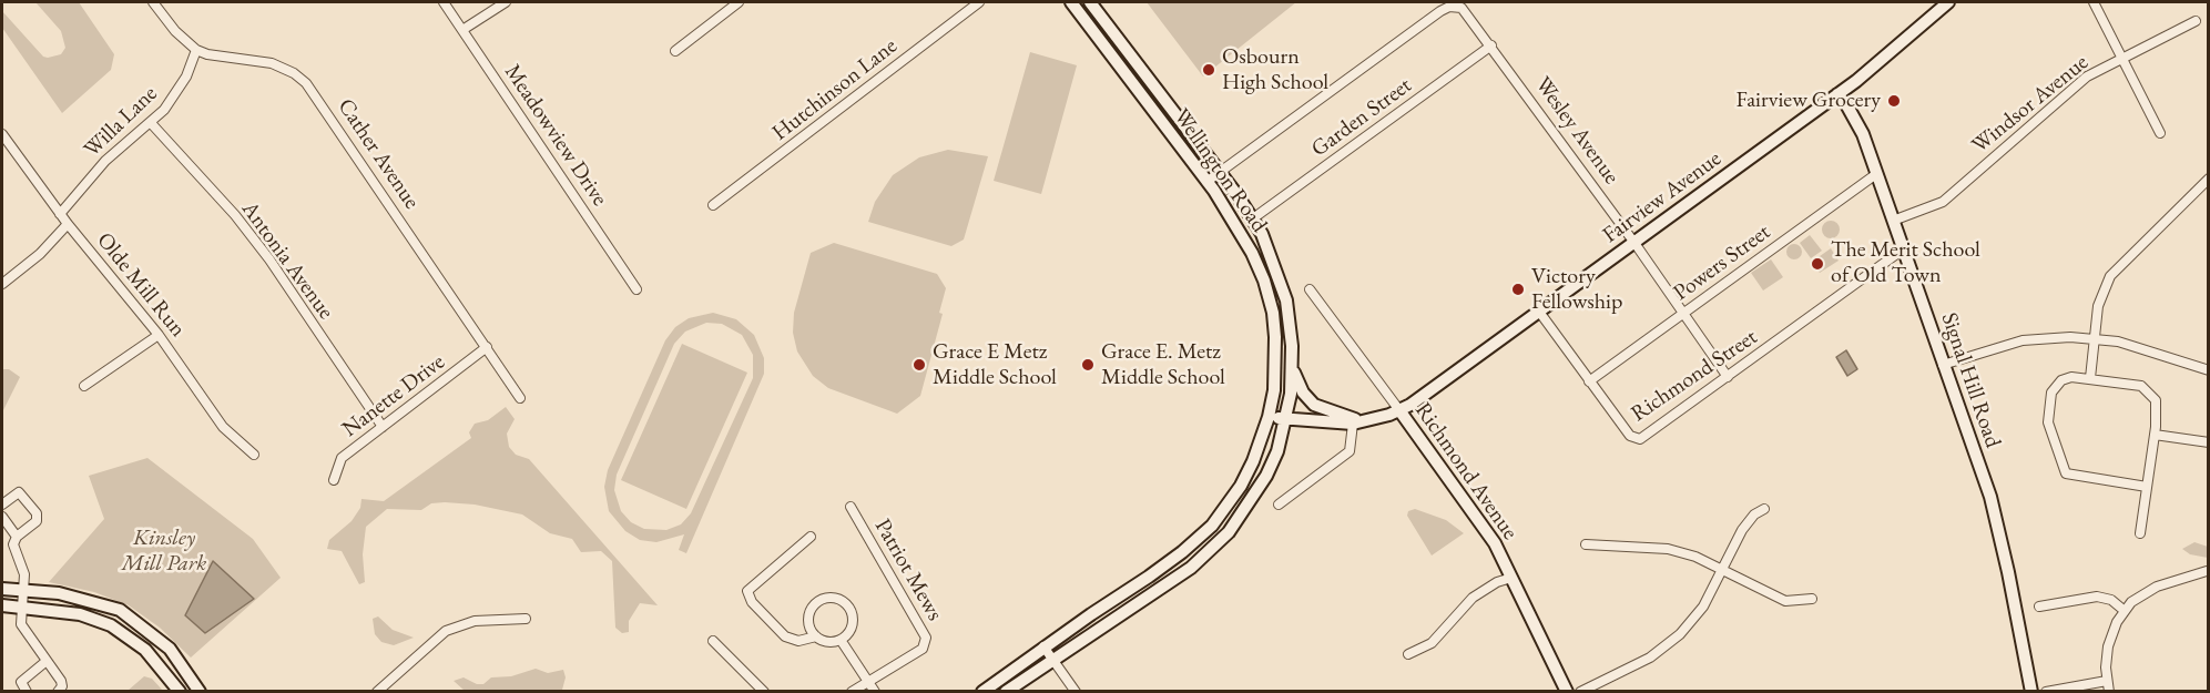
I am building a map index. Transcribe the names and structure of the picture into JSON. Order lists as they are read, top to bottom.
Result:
{
  "streets": {
    "main road": [
      "Wellington Road",
      "Fairview Avenue",
      "Signal Hill Road",
      "Richmond Avenue"
    ],
    "street": [
      "Hutchinson Lane",
      "Windsor Avenue",
      "Garden Street",
      "Willa Lane",
      "Wesley Avenue",
      "Meadowview Drive",
      "Cather Avenue",
      "Antonia Avenue",
      "Powers Street",
      "Olde Mill Run",
      "Richmond Street",
      "Nanette Drive",
      "Patriot Mews"
    ]
  },
  "crossings": [
    ["Windsor Avenue", "Signal Hill Road"],
    ["Garden Street", "Wesley Avenue"],
    ["Garden Street", "Wellington Road"],
    ["Willa Lane", "Cather Avenue"],
    ["Willa Lane", "Antonia Avenue"],
    ["Willa Lane", "Olde Mill Run"],
    ["Wesley Avenue", "Wellington Road"],
    ["Wesley Avenue", "Fairview Avenue"],
    ["Wesley Avenue", "Powers Street"],
    ["Wesley Avenue", "Richmond Street"],
    ["Cather Avenue", "Nanette Drive"],
    ["Wellington Road", "Fairview Avenue"],
    ["Fairview Avenue", "Richmond Street"],
    ["Fairview Avenue", "Signal Hill Road"],
    ["Fairview Avenue", "Richmond Avenue"],
    ["Antonia Avenue", "Nanette Drive"],
    ["Powers Street", "Richmond Street"],
    ["Powers Street", "Signal Hill Road"],
    ["Richmond Street", "Signal Hill Road"]
  ],
  "parks": ["Kinsley Mill Park"],
  "places": [
    "Osbourn High School",
    "Fairview Grocery",
    "The Merit School of Old Town",
    "Victory Fellowship",
    "Grace E Metz Middle School",
    "Grace E. Metz Middle School"
  ]
}
